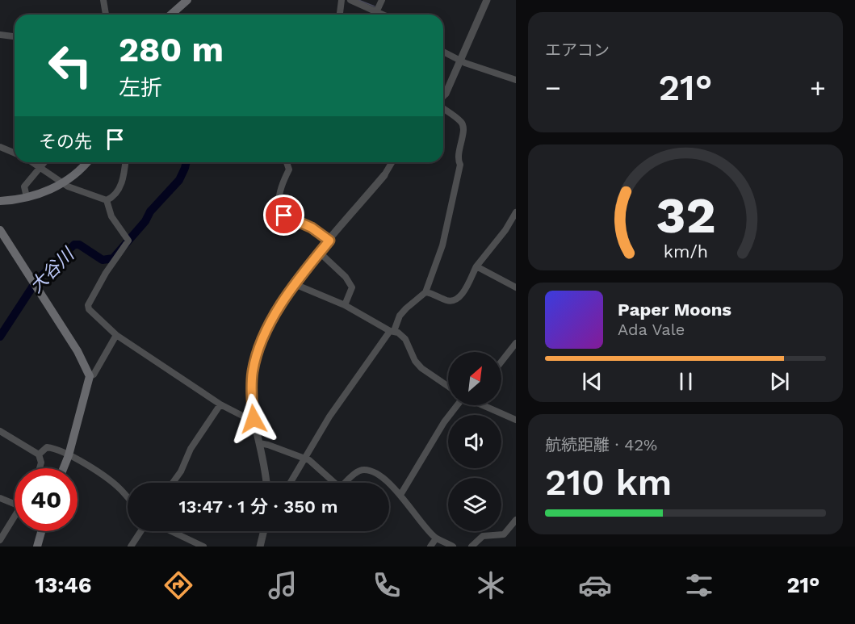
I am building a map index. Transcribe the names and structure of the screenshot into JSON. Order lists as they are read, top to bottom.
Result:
{
  "water": ["大谷川"],
  "north": "top right",
  "page": {
    "tile": [
      "エアコン",
      ["航続距離 · 42%", "210 km"]
    ],
    "turn": ["280 m", "左折"],
    "heat": ["−", "21°", "+"],
    "then": "その先",
    "song": ["Paper Moons", "Ada Vale"],
    "limit": "40",
    "trip": "13:47 · 1 分 · 350 m",
    "tabs": ["13:46", "21°"],
    "gauge": ["32", "km/h"]
  }
}
